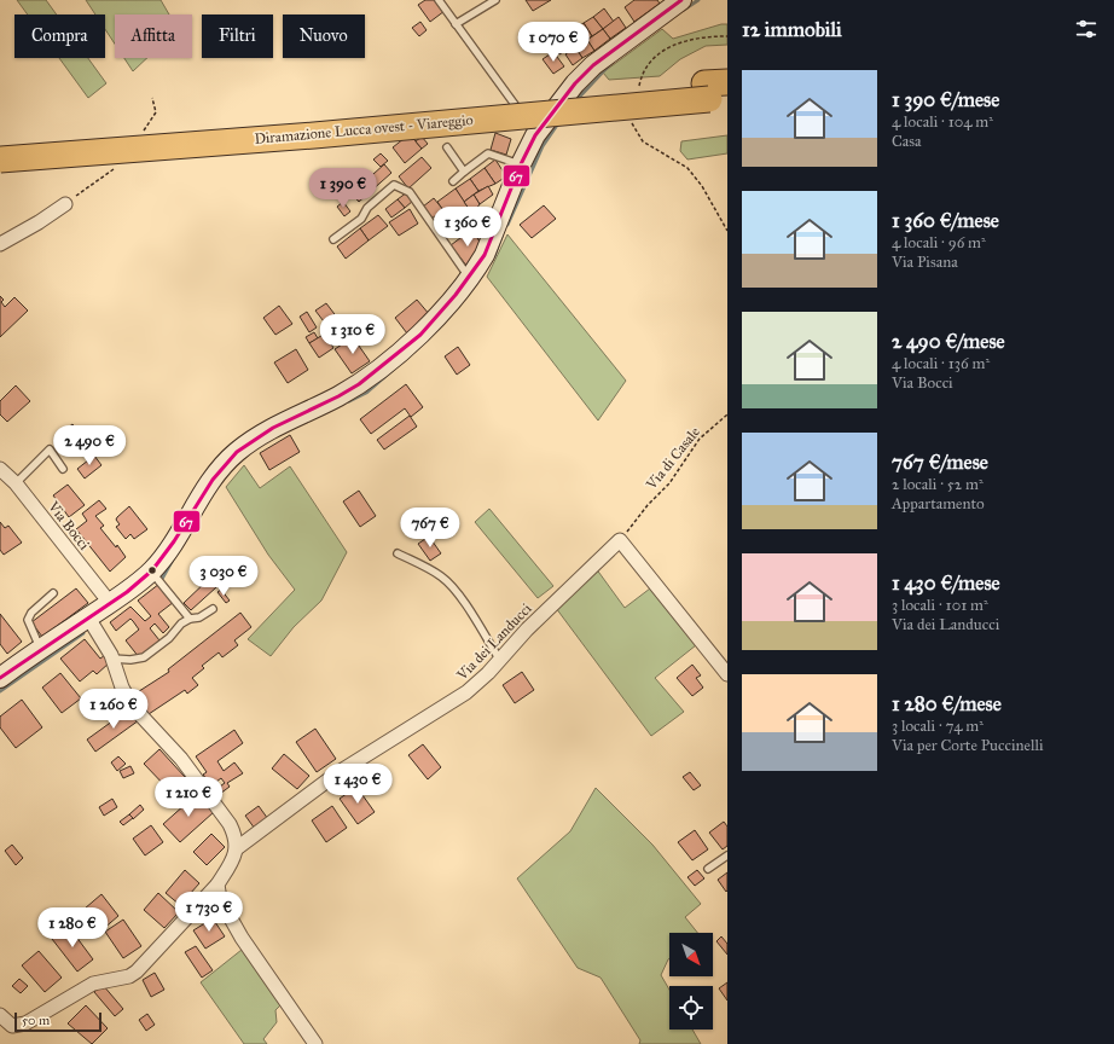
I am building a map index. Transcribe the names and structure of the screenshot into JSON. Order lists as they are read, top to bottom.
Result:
{
  "streets": {
    "highway": ["Diramazione Lucca ovest - Viareggio"],
    "street": ["Via Bocci", "Via dei Landucci"],
    "path": ["Via di Casale"]
  },
  "crossings": [
    ["Via di Casale", "Via dei Landucci"]
  ],
  "lines": ["transit line 67"],
  "scale_bar": "50 m",
  "north": "bottom right",
  "page": {
    "heading": "12 immobili",
    "chip": [
      "Compra",
      "Affitta",
      "Filtri",
      "Nuovo"
    ],
    "price": [
      "1 070 €",
      "1 390 €",
      "1 360 €",
      "1 310 €",
      "2 490 €",
      "767 €",
      "3 030 €",
      "1 260 €",
      "1 430 €",
      "1 210 €",
      "1 730 €",
      "1 280 €"
    ],
    "list": [
      {
        "name": "1 390 €/mese",
        "note": "4 locali · 104 m² · Casa"
      },
      {
        "name": "1 360 €/mese",
        "note": "4 locali · 96 m² · Via Pisana"
      },
      {
        "name": "2 490 €/mese",
        "note": "4 locali · 136 m² · Via Bocci"
      },
      {
        "name": "767 €/mese",
        "note": "2 locali · 52 m² · Appartamento"
      },
      {
        "name": "1 430 €/mese",
        "note": "3 locali · 101 m² · Via dei Landucci"
      },
      {
        "name": "1 280 €/mese",
        "note": "3 locali · 74 m² · Via per Corte Puccinelli"
      }
    ],
    "scale": "50 m"
  }
}
